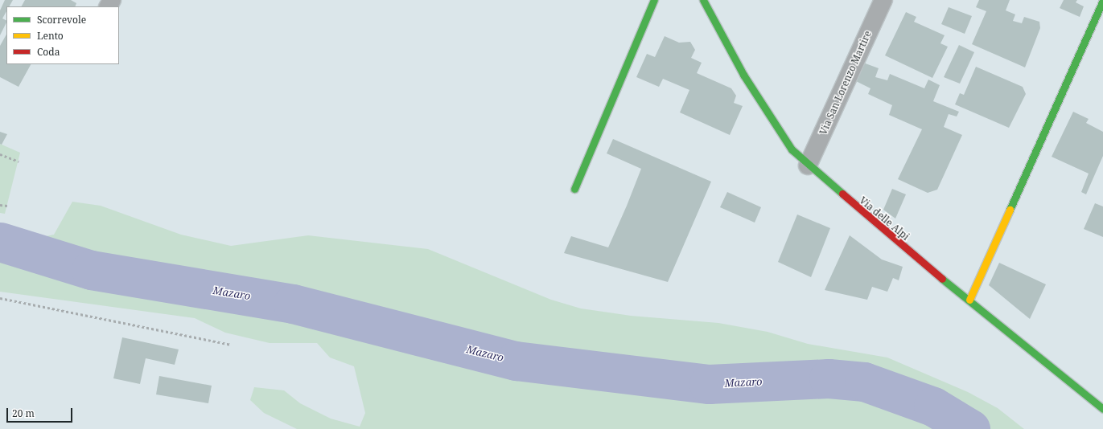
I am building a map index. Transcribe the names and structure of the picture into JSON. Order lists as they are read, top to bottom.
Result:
{
  "streets": {
    "street": ["Via San Lorenzo Martire", "Via delle Alpi"]
  },
  "crossings": [
    ["Via San Lorenzo Martire", "Via delle Alpi"]
  ],
  "water": ["Mazaro"],
  "legend": ["Scorrevole", "Lento", "Coda"],
  "scale_bar": "20 m"
}
